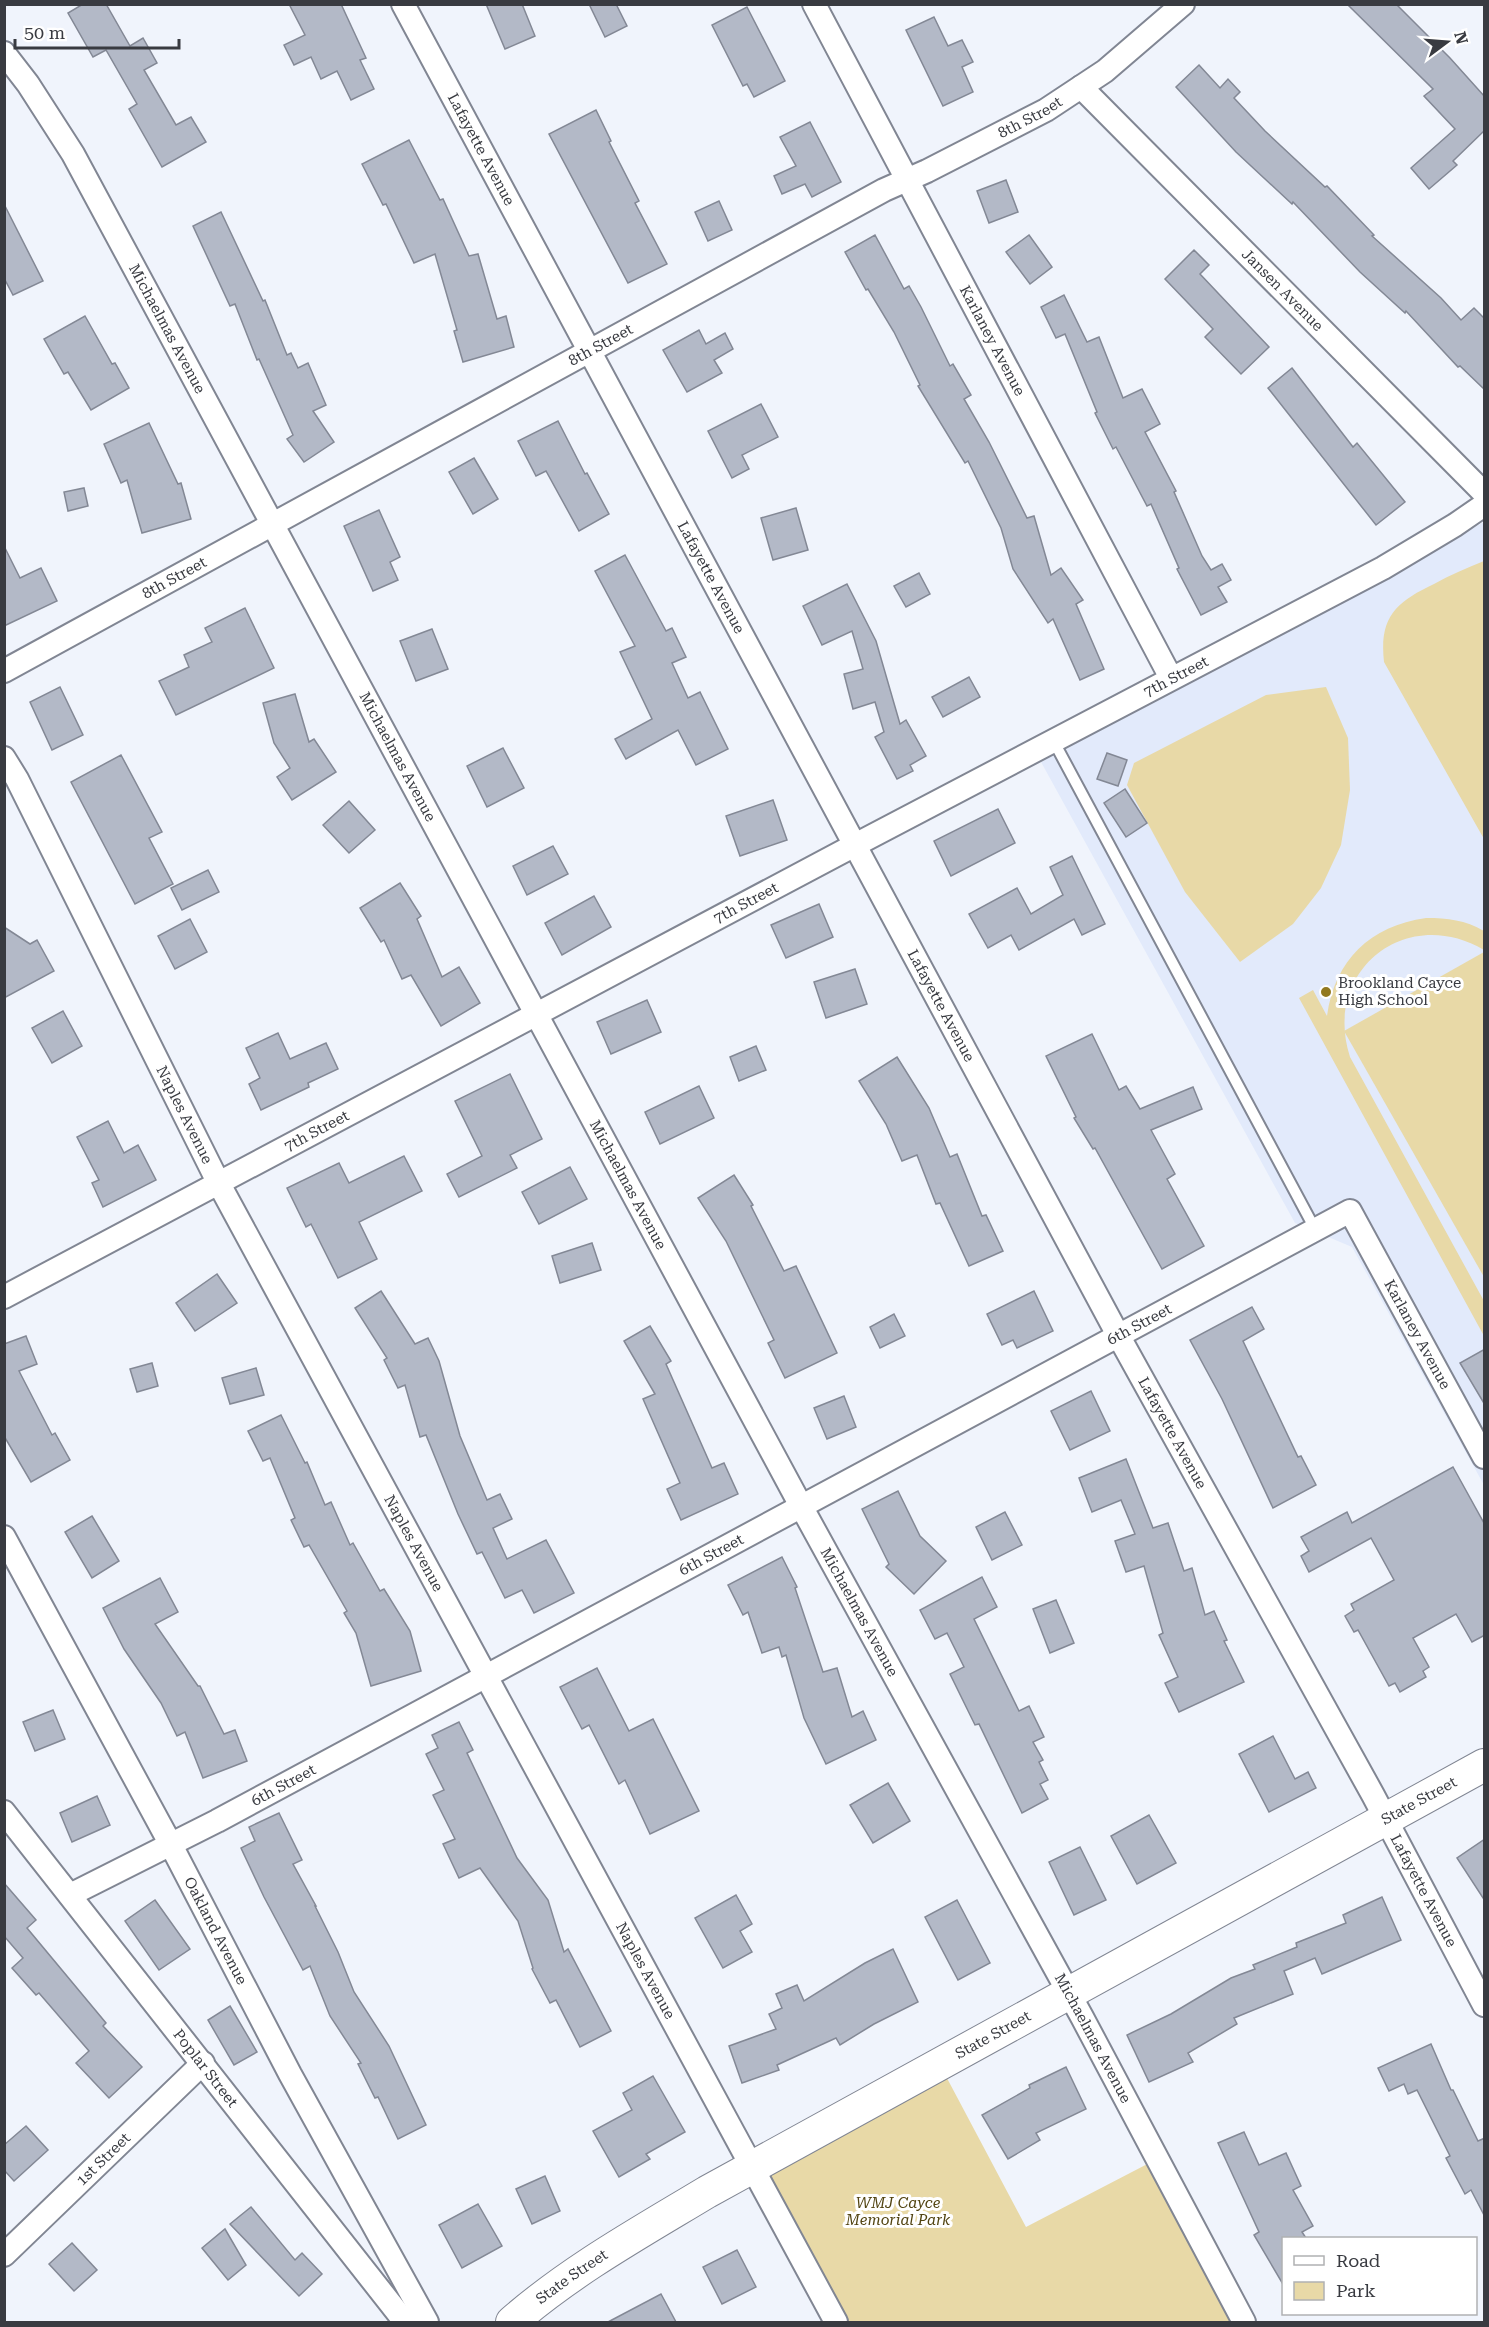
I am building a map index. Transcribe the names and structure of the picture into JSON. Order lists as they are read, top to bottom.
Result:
{
  "streets": {
    "main road": ["State Street"],
    "street": [
      "8th Street",
      "Lafayette Avenue",
      "Jansen Avenue",
      "Michaelmas Avenue",
      "Karlaney Avenue",
      "7th Street",
      "Naples Avenue",
      "6th Street",
      "Oakland Avenue",
      "Poplar Street",
      "1st Street"
    ]
  },
  "crossings": [
    ["8th Street", "Lafayette Avenue"],
    ["8th Street", "Jansen Avenue"],
    ["8th Street", "Michaelmas Avenue"],
    ["8th Street", "Karlaney Avenue"],
    ["Lafayette Avenue", "7th Street"],
    ["Lafayette Avenue", "6th Street"],
    ["Lafayette Avenue", "State Street"],
    ["Michaelmas Avenue", "7th Street"],
    ["Michaelmas Avenue", "6th Street"],
    ["Michaelmas Avenue", "State Street"],
    ["Karlaney Avenue", "7th Street"],
    ["Karlaney Avenue", "6th Street"],
    ["7th Street", "Naples Avenue"],
    ["Naples Avenue", "6th Street"],
    ["Naples Avenue", "State Street"],
    ["6th Street", "Oakland Avenue"],
    ["6th Street", "Poplar Street"],
    ["Poplar Street", "1st Street"]
  ],
  "parks": ["WMJ Cayce Memorial Park"],
  "places": ["Brookland Cayce High School"],
  "legend": ["Road", "Park"],
  "scale_bar": "50 m",
  "north": "right"
}
